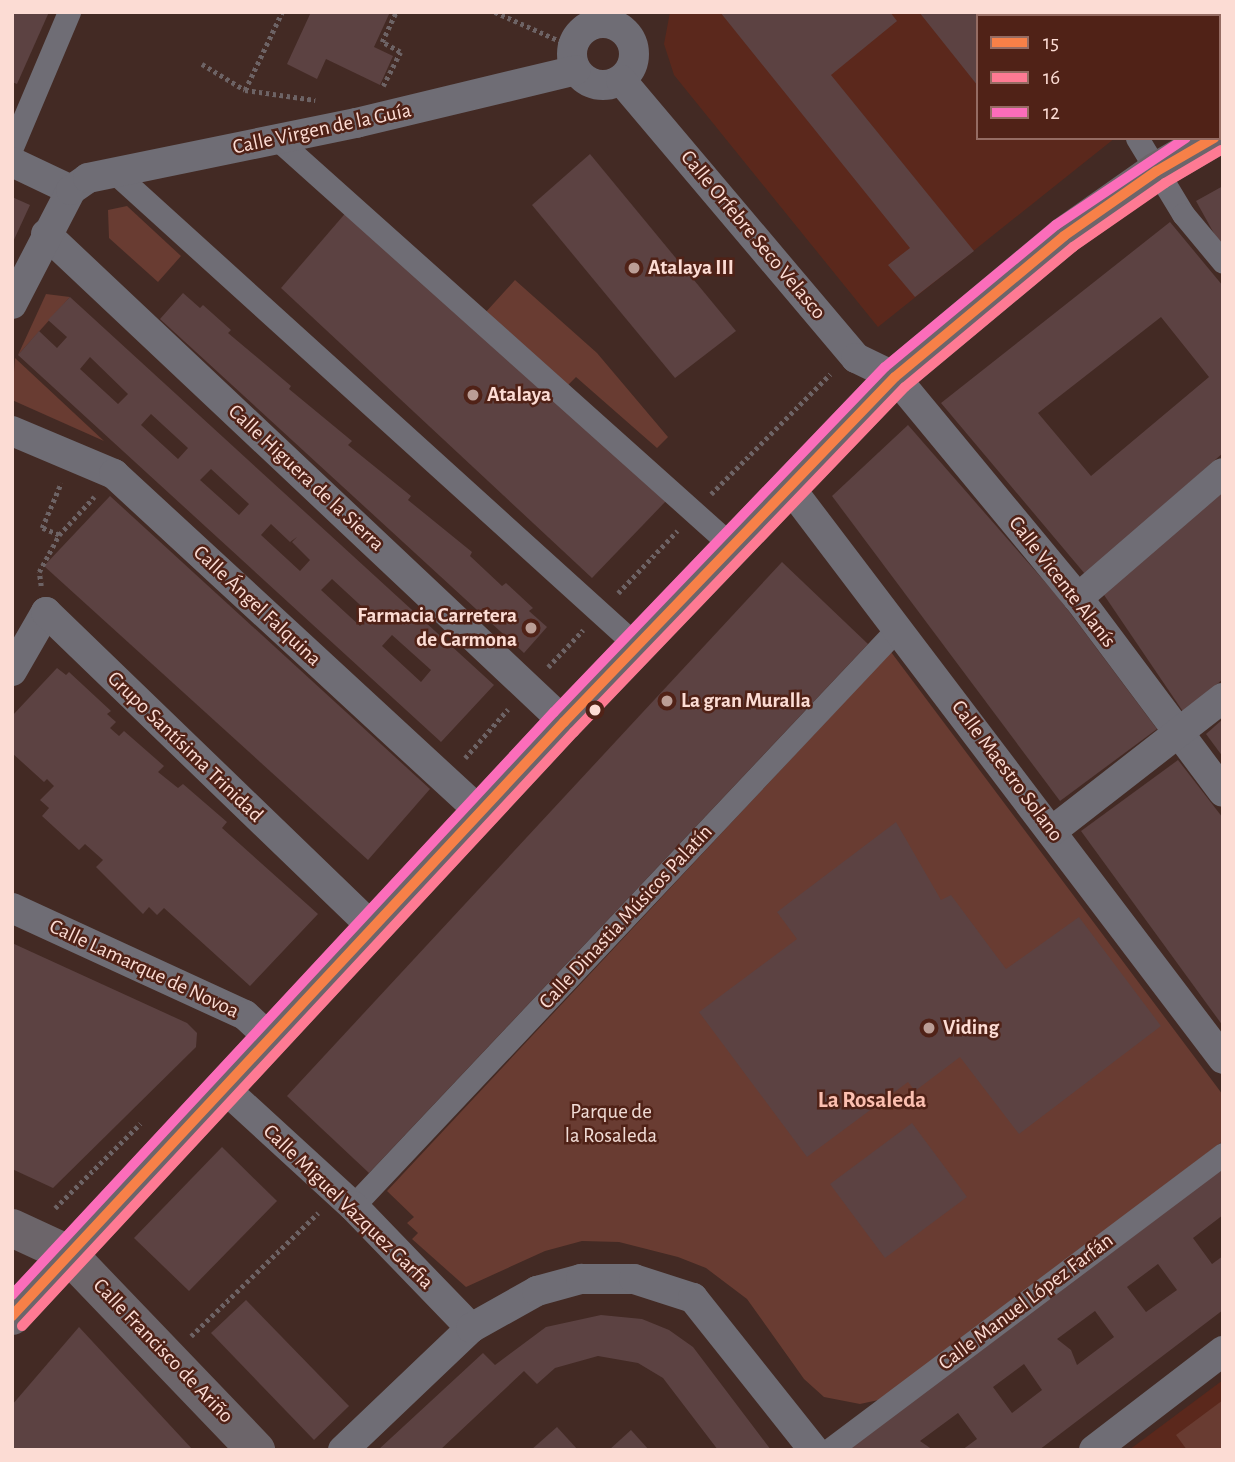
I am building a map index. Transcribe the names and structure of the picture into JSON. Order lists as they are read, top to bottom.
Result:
{
  "streets": {
    "main road": ["Calle Francisco de Ariño"],
    "street": [
      "Calle Virgen de la Guía",
      "Calle Orfebre Seco Velasco",
      "Calle Higuera de la Sierra",
      "Calle Vicente Alanís",
      "Calle Ángel Falquina",
      "Grupo Santísima Trinidad",
      "Calle Maestro Solano",
      "Calle Dinastia Músicos Palatín",
      "Calle Lamarque de Novoa",
      "Calle Miguel Vazquez Garfia",
      "Calle Manuel López Farfán"
    ]
  },
  "crossings": [
    ["Calle Virgen de la Guía", "Calle Orfebre Seco Velasco"],
    ["Calle Orfebre Seco Velasco", "Calle Vicente Alanís"],
    ["Calle Maestro Solano", "Calle Dinastia Músicos Palatín"],
    ["Calle Dinastia Músicos Palatín", "Calle Miguel Vazquez Garfia"]
  ],
  "districts": ["La Rosaleda"],
  "parks": ["Parque de la Rosaleda"],
  "places": [
    "Atalaya III",
    "Atalaya",
    "Farmacia Carretera de Carmona",
    "La gran Muralla",
    "Viding"
  ],
  "lines": ["transit line 15", "transit line 12", "transit line 16"],
  "legend": ["15", "16", "12"]
}
